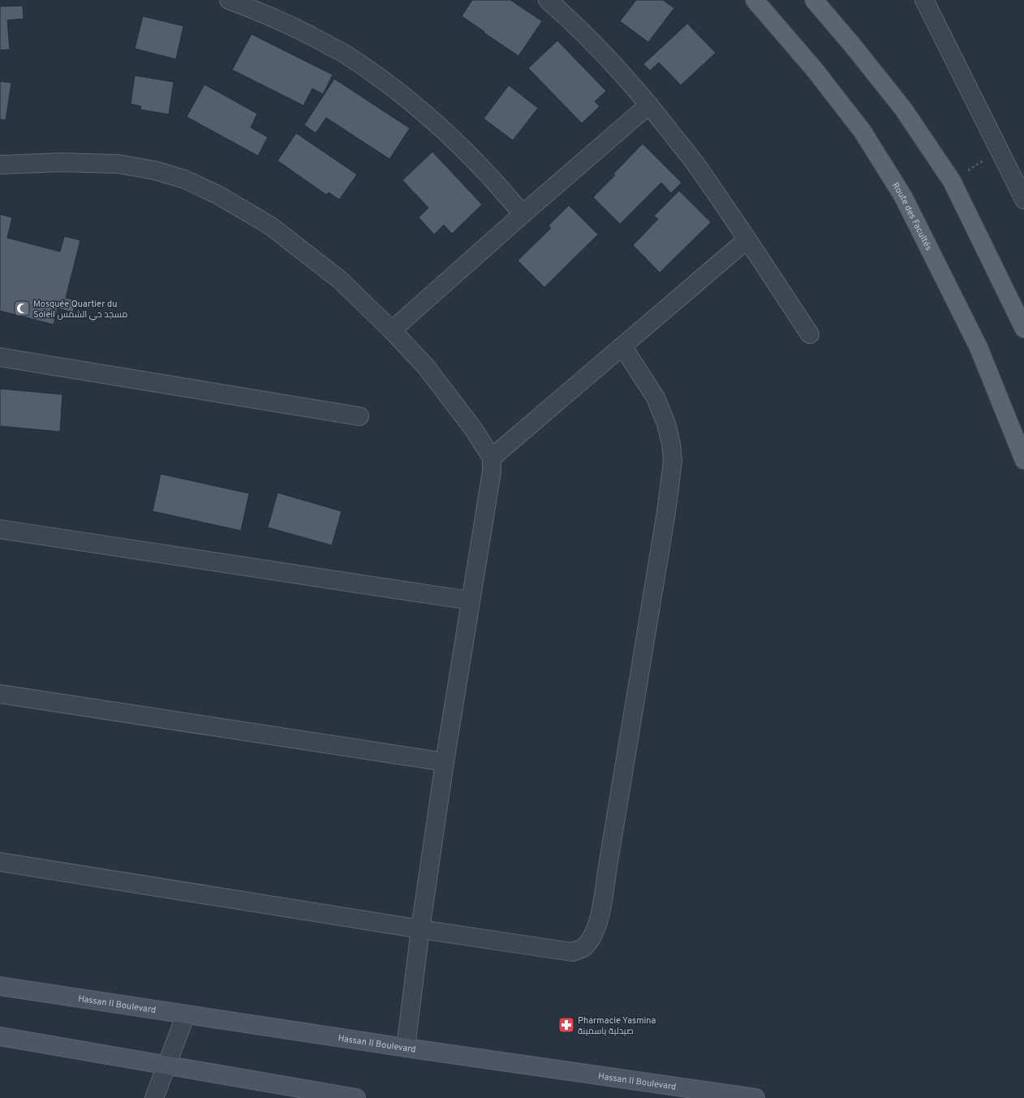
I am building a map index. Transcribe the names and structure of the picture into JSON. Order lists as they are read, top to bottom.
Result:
{
  "streets": {
    "main road": ["Route des Facultés", "Hassan II Boulevard"]
  },
  "places": {
    "mosque": ["Mosquée Quartier du Soleil مسجد حي الشمس"],
    "pharmacy": ["Pharmacie Yasmina صيدلية ياسمينة"]
  }
}
